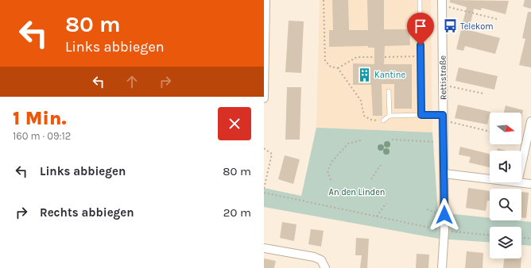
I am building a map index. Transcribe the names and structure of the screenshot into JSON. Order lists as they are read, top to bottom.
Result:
{
  "streets": {
    "street": ["Rettistraße"]
  },
  "parks": ["An den Linden"],
  "places": {
    "bus stop": ["Telekom"],
    "building": ["Kantine"]
  },
  "north": "right",
  "page": {
    "turn": ["80 m", "Links abbiegen"],
    "heading": ["1 Min.", "160 m · 09:12"],
    "list": [
      {
        "name": "Links abbiegen",
        "value": "80 m"
      },
      {
        "name": "Rechts abbiegen",
        "value": "20 m"
      }
    ]
  }
}
